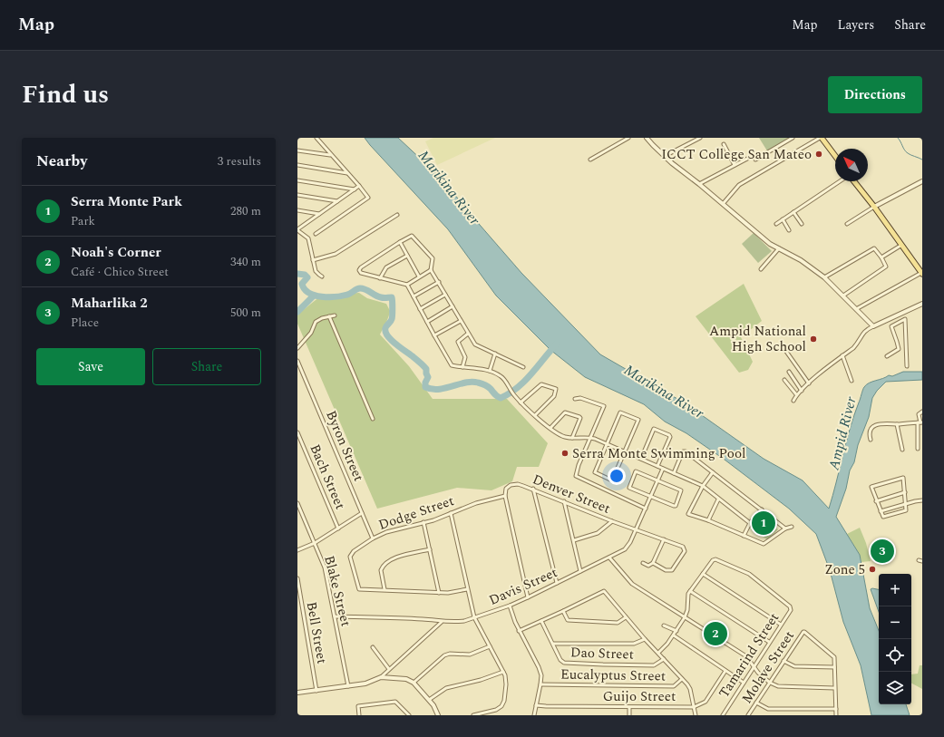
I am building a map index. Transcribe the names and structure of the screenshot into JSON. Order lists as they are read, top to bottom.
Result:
{
  "streets": {
    "street": [
      "Byron Street",
      "Bach Street",
      "Denver Street",
      "Dodge Street",
      "Davis Street",
      "Blake Street",
      "Bell Street",
      "Dao Street",
      "Tamarind Street",
      "Molave Street",
      "Eucalyptus Street",
      "Guijo Street"
    ]
  },
  "crossings": [
    ["Byron Street", "Dodge Street"],
    ["Denver Street", "Dodge Street"],
    ["Denver Street", "Davis Street"],
    ["Davis Street", "Blake Street"]
  ],
  "water": ["Marikina River", "Ampid River"],
  "places": [
    "ICCT College San Mateo",
    "Ampid National High School",
    "Serra Monte Swimming Pool",
    "Zone 5"
  ],
  "north": "top left",
  "page": {
    "header": "Map",
    "nav": ["Map", "Layers", "Share"],
    "title": "Find us",
    "buttons": [
      "Directions",
      ["Save", "Share"]
    ],
    "heading": ["Nearby", "3 results"],
    "list": [
      {
        "mark": "1",
        "name": "Serra Monte Park",
        "note": "Park",
        "value": "280 m"
      },
      {
        "mark": "2",
        "name": "Noah's Corner",
        "note": "Café · Chico Street",
        "value": "340 m"
      },
      {
        "mark": "3",
        "name": "Maharlika 2",
        "note": "Place",
        "value": "500 m"
      }
    ],
    "pins": ["1", "3", "2"],
    "map_buttons": ["+", "−"]
  }
}
